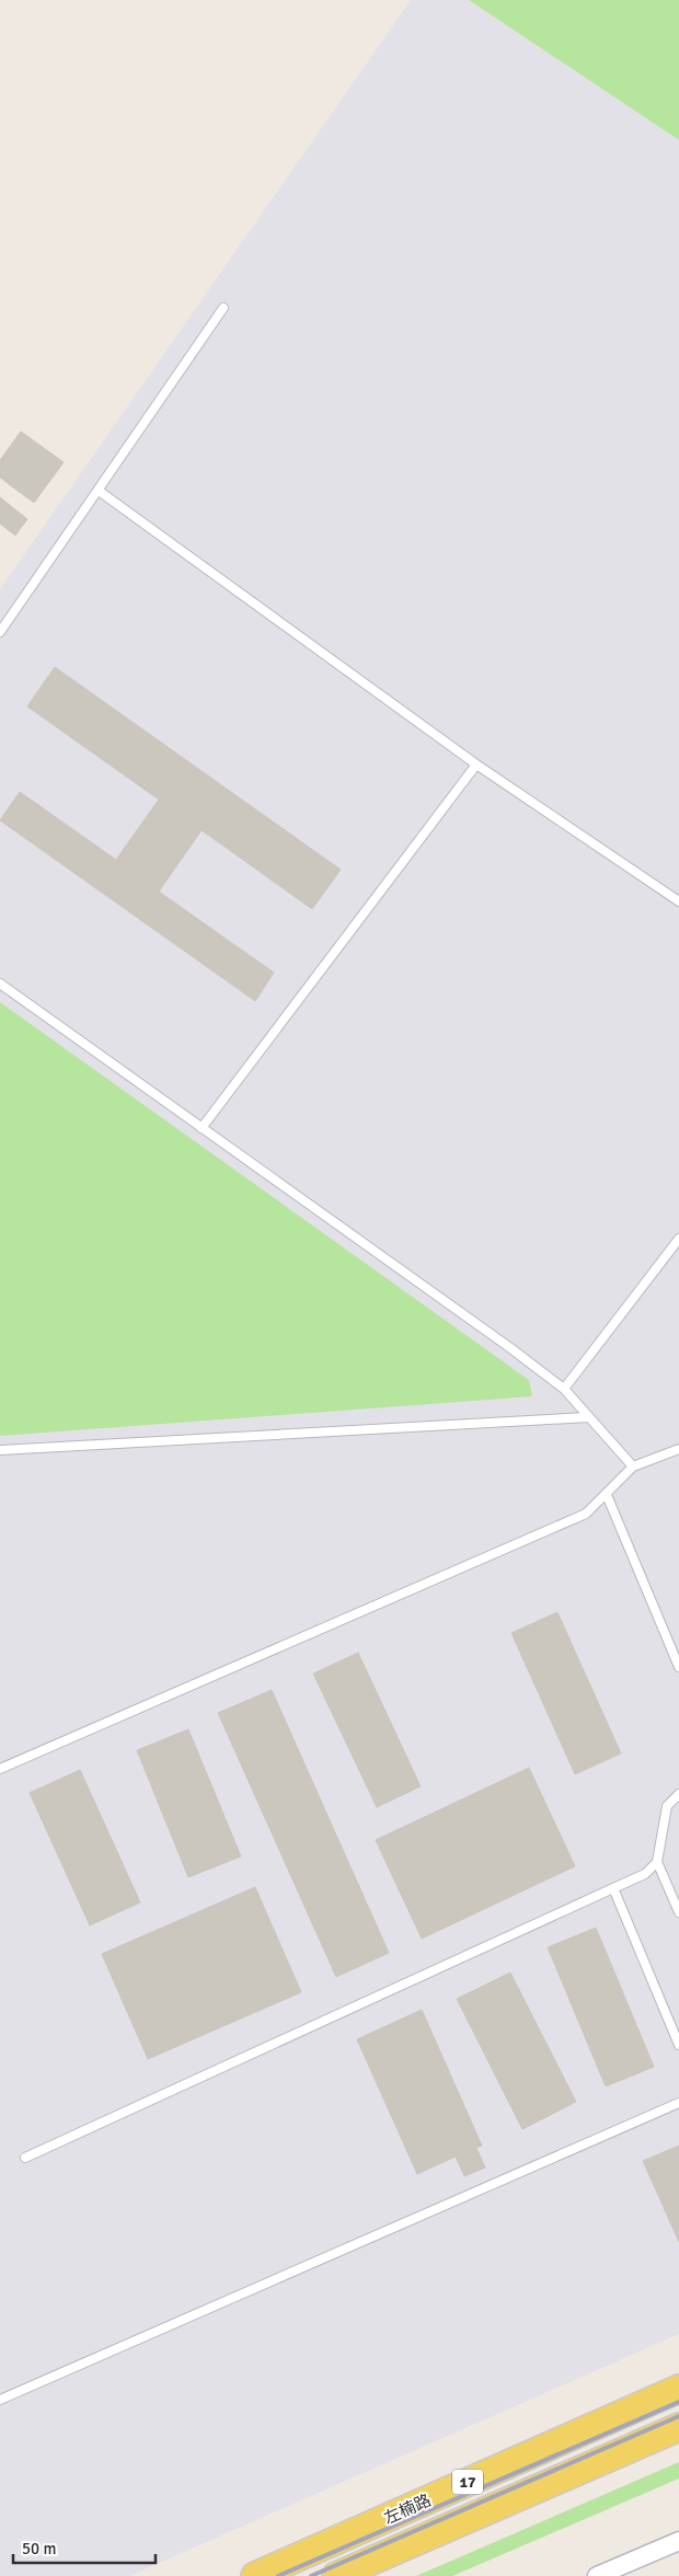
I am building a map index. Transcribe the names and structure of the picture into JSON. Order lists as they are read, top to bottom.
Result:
{
  "streets": {
    "main road": ["17", "左楠路"]
  },
  "scale_bar": "50 m"
}
